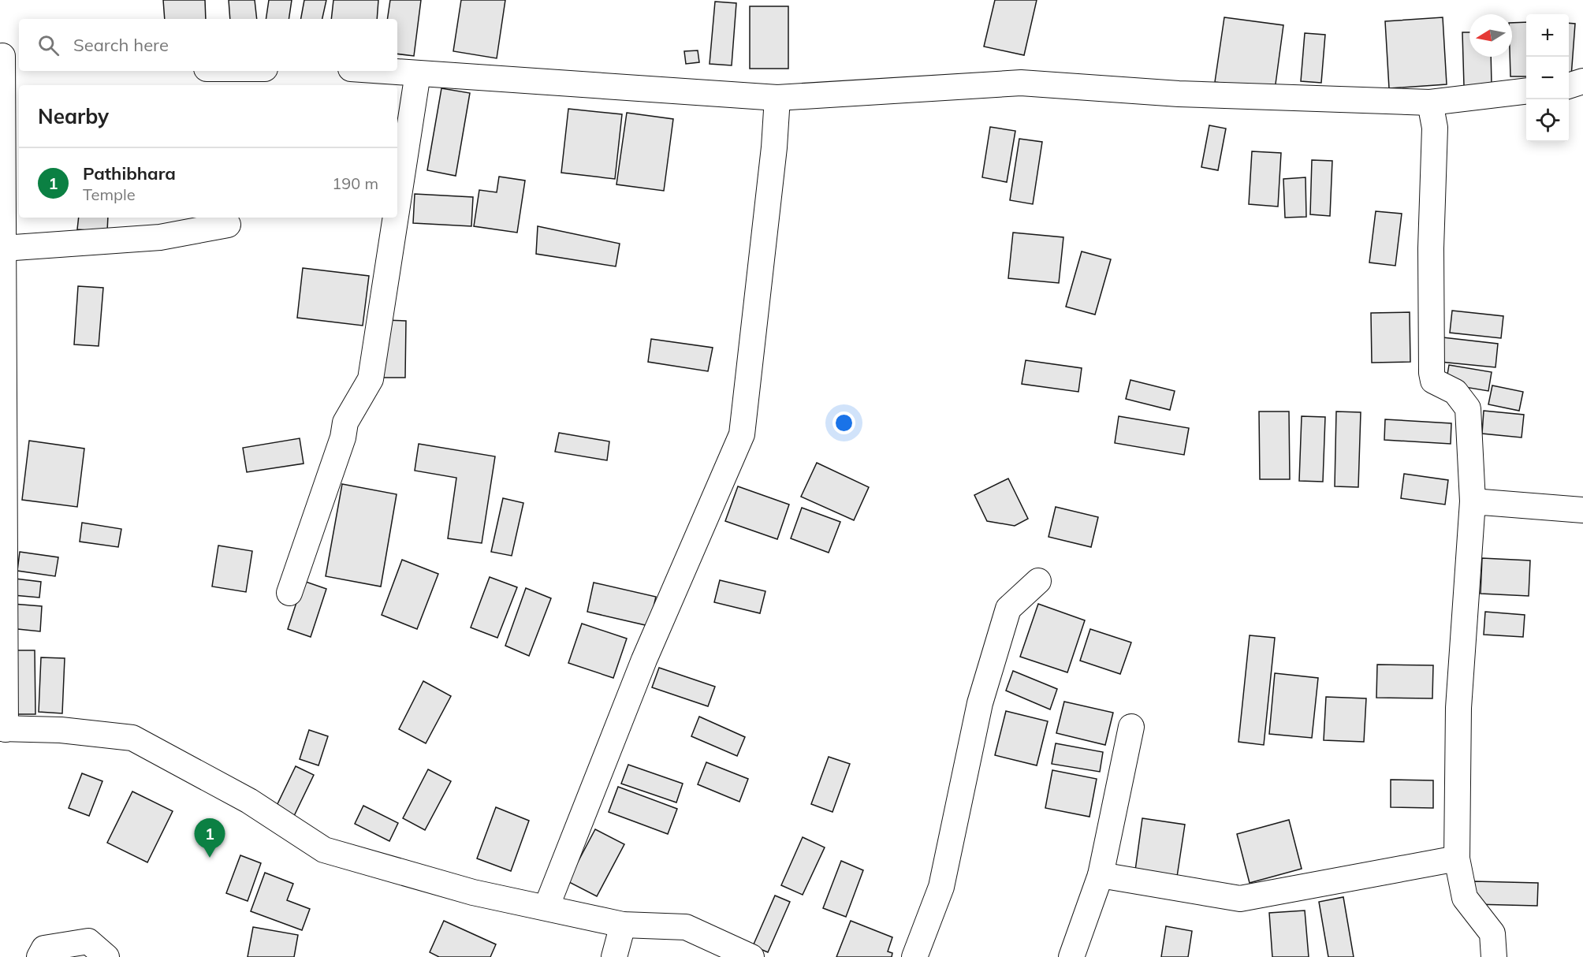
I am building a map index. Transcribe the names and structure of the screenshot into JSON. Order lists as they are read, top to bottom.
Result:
{
  "north": "left",
  "page": {
    "map_buttons": ["+", "−"],
    "search": "Search here",
    "heading": "Nearby",
    "list": [
      {
        "mark": "1",
        "name": "Pathibhara",
        "note": "Temple",
        "value": "190 m"
      }
    ],
    "pins": "1"
  }
}
